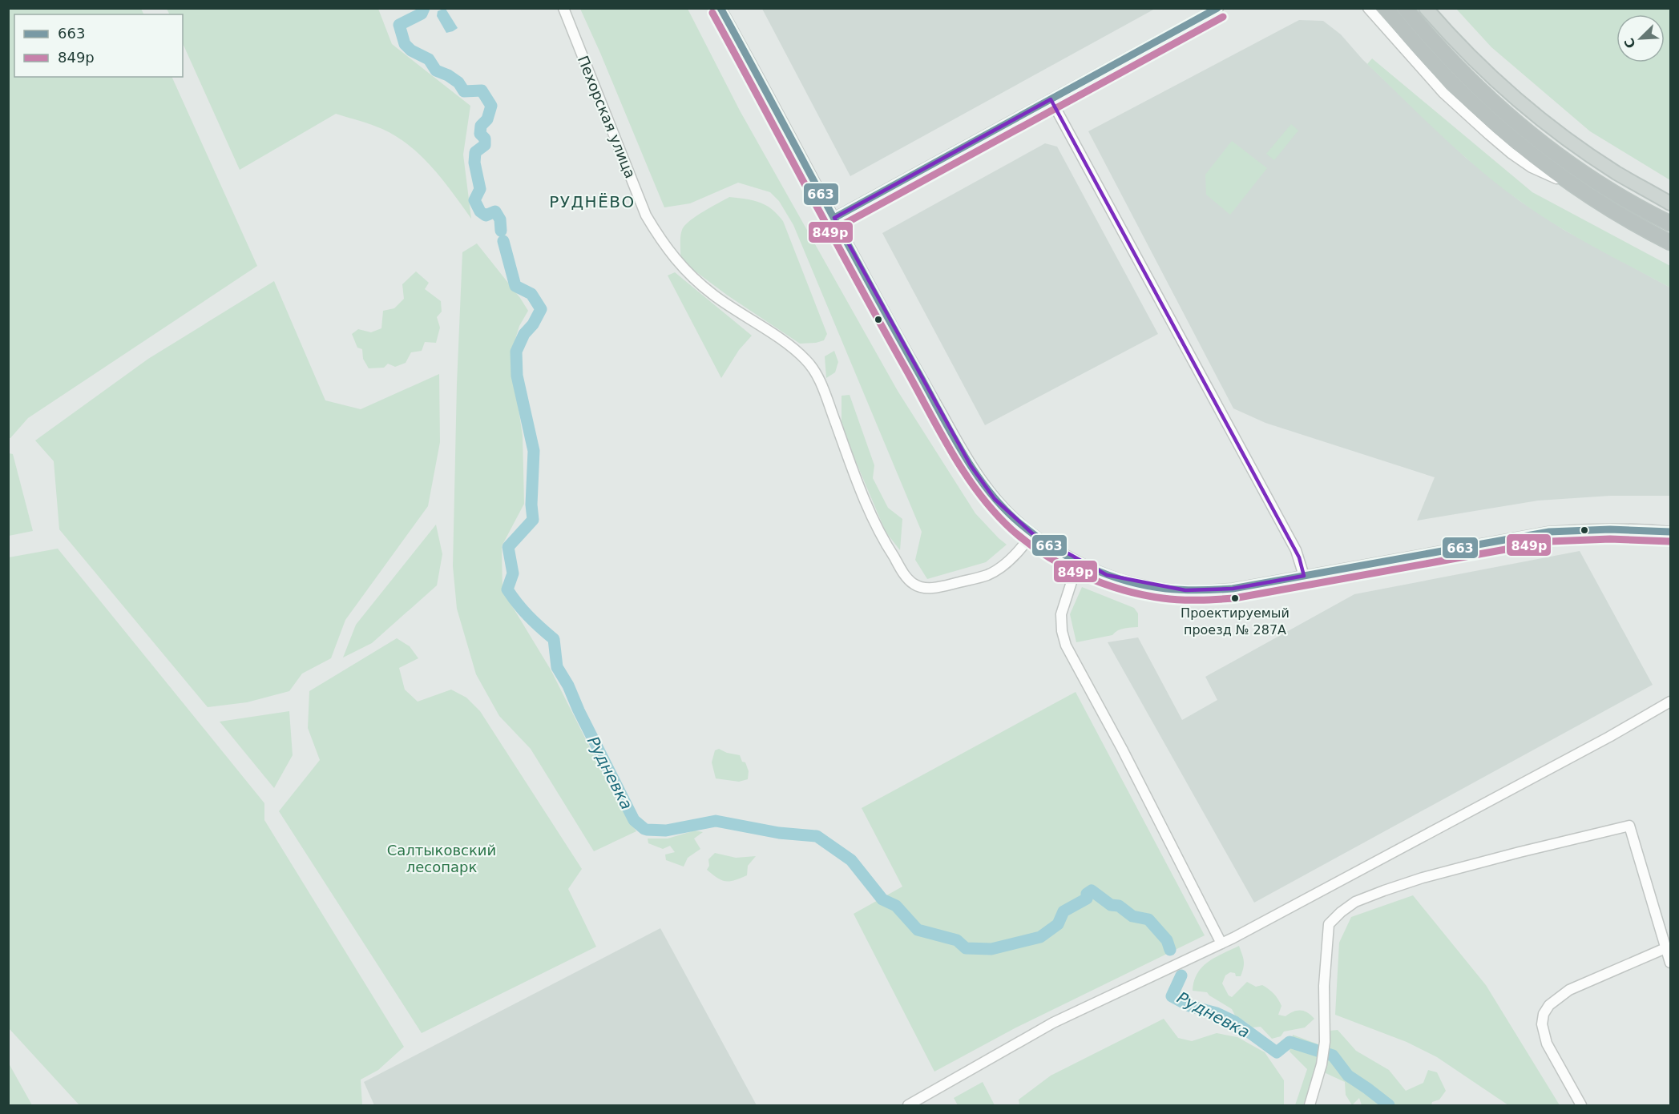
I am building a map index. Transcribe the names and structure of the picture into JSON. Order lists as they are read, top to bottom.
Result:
{
  "streets": {
    "street": ["Пехорская улица"]
  },
  "districts": ["РУДНЁВО"],
  "water": ["Рудневка"],
  "parks": ["Салтыковский лесопарк"],
  "places": ["Проектируемый проезд № 287А"],
  "lines": ["transit line 663", "transit line 849р"],
  "legend": ["663", "849р"],
  "north": "bottom left"
}
